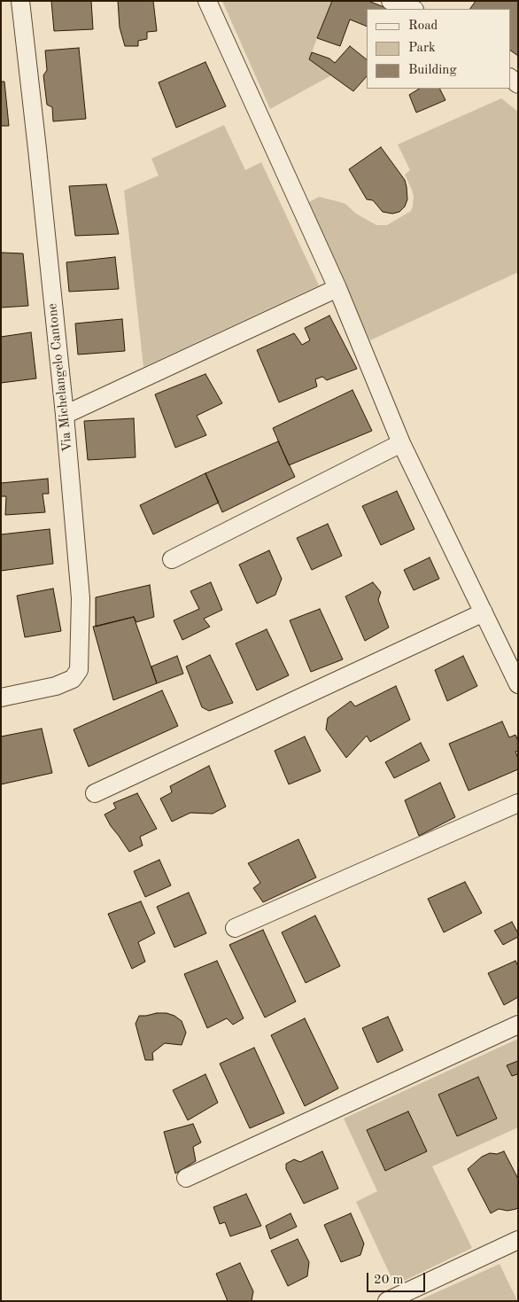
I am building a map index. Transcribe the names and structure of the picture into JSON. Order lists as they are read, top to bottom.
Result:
{
  "streets": {
    "street": ["Via Michelangelo Cantone"]
  },
  "legend": ["Road", "Park", "Building"],
  "scale_bar": "20 m"
}
